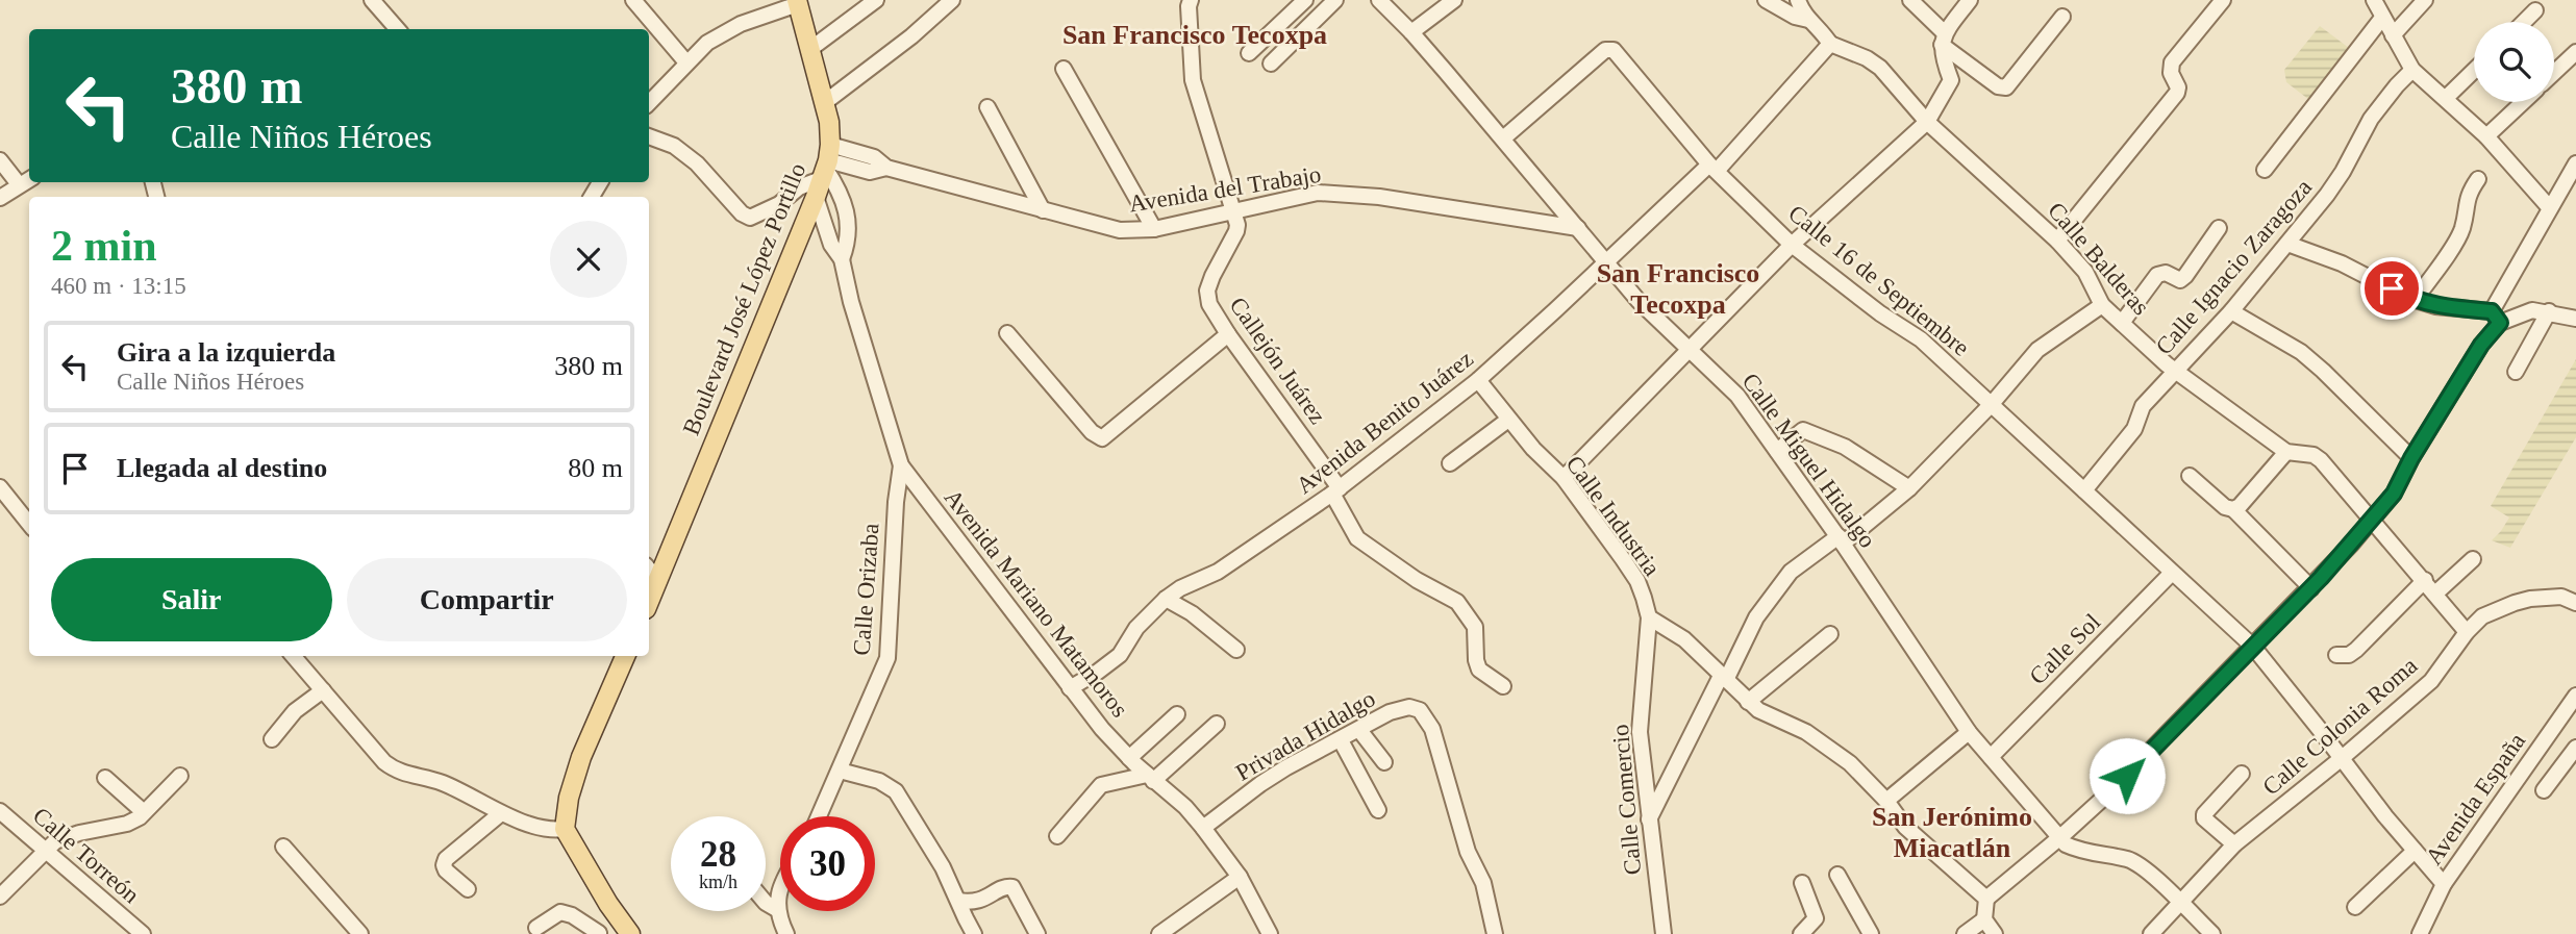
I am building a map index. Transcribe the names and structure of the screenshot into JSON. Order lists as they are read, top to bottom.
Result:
{
  "streets": {
    "main road": ["Boulevard José López Portillo"],
    "street": [
      "Avenida del Trabajo",
      "Calle Balderas",
      "Calle Ignacio Zaragoza",
      "Calle 16 de Septiembre",
      "Callejón Juárez",
      "Avenida Benito Juárez",
      "Calle Miguel Hidalgo",
      "Calle Industria",
      "Calle Orizaba",
      "Avenida Mariano Matamoros",
      "Calle Sol",
      "Calle Colonia Roma",
      "Privada Hidalgo",
      "Avenida España",
      "Calle Comercio",
      "Calle Torreón"
    ]
  },
  "crossings": [
    ["Avenida del Trabajo", "Boulevard José López Portillo"],
    ["Avenida del Trabajo", "Callejón Juárez"],
    ["Avenida del Trabajo", "Calle Miguel Hidalgo"],
    ["Avenida del Trabajo", "Avenida Mariano Matamoros"],
    ["Calle Balderas", "Calle Ignacio Zaragoza"],
    ["Calle Balderas", "Avenida Benito Juárez"],
    ["Calle Balderas", "Calle Colonia Roma"],
    ["Calle Ignacio Zaragoza", "Calle 16 de Septiembre"],
    ["Calle 16 de Septiembre", "Avenida Benito Juárez"],
    ["Calle 16 de Septiembre", "Calle Miguel Hidalgo"],
    ["Calle 16 de Septiembre", "Calle Sol"],
    ["Calle 16 de Septiembre", "Calle Colonia Roma"],
    ["Calle 16 de Septiembre", "Avenida España"],
    ["Boulevard José López Portillo", "Avenida Mariano Matamoros"],
    ["Callejón Juárez", "Avenida Benito Juárez"],
    ["Avenida Benito Juárez", "Calle Miguel Hidalgo"],
    ["Avenida Benito Juárez", "Calle Industria"],
    ["Avenida Benito Juárez", "Avenida Mariano Matamoros"],
    ["Calle Miguel Hidalgo", "Calle Sol"],
    ["Calle Industria", "Calle Comercio"],
    ["Calle Orizaba", "Avenida Mariano Matamoros"],
    ["Avenida Mariano Matamoros", "Privada Hidalgo"]
  ],
  "districts": ["San Francisco Tecoxpa", "San Francisco Tecoxpa", "San Jerónimo Miacatlán"],
  "page": {
    "turn": ["380 m", "Calle Niños Héroes"],
    "heading": ["2 min", "460 m · 13:15"],
    "list": [
      {
        "name": "Gira a la izquierda",
        "note": "Calle Niños Héroes",
        "value": "380 m"
      },
      {
        "name": "Llegada al destino",
        "value": "80 m"
      }
    ],
    "buttons": ["Salir", "Compartir"],
    "speed": "28 km/h",
    "limit": "30"
  }
}
